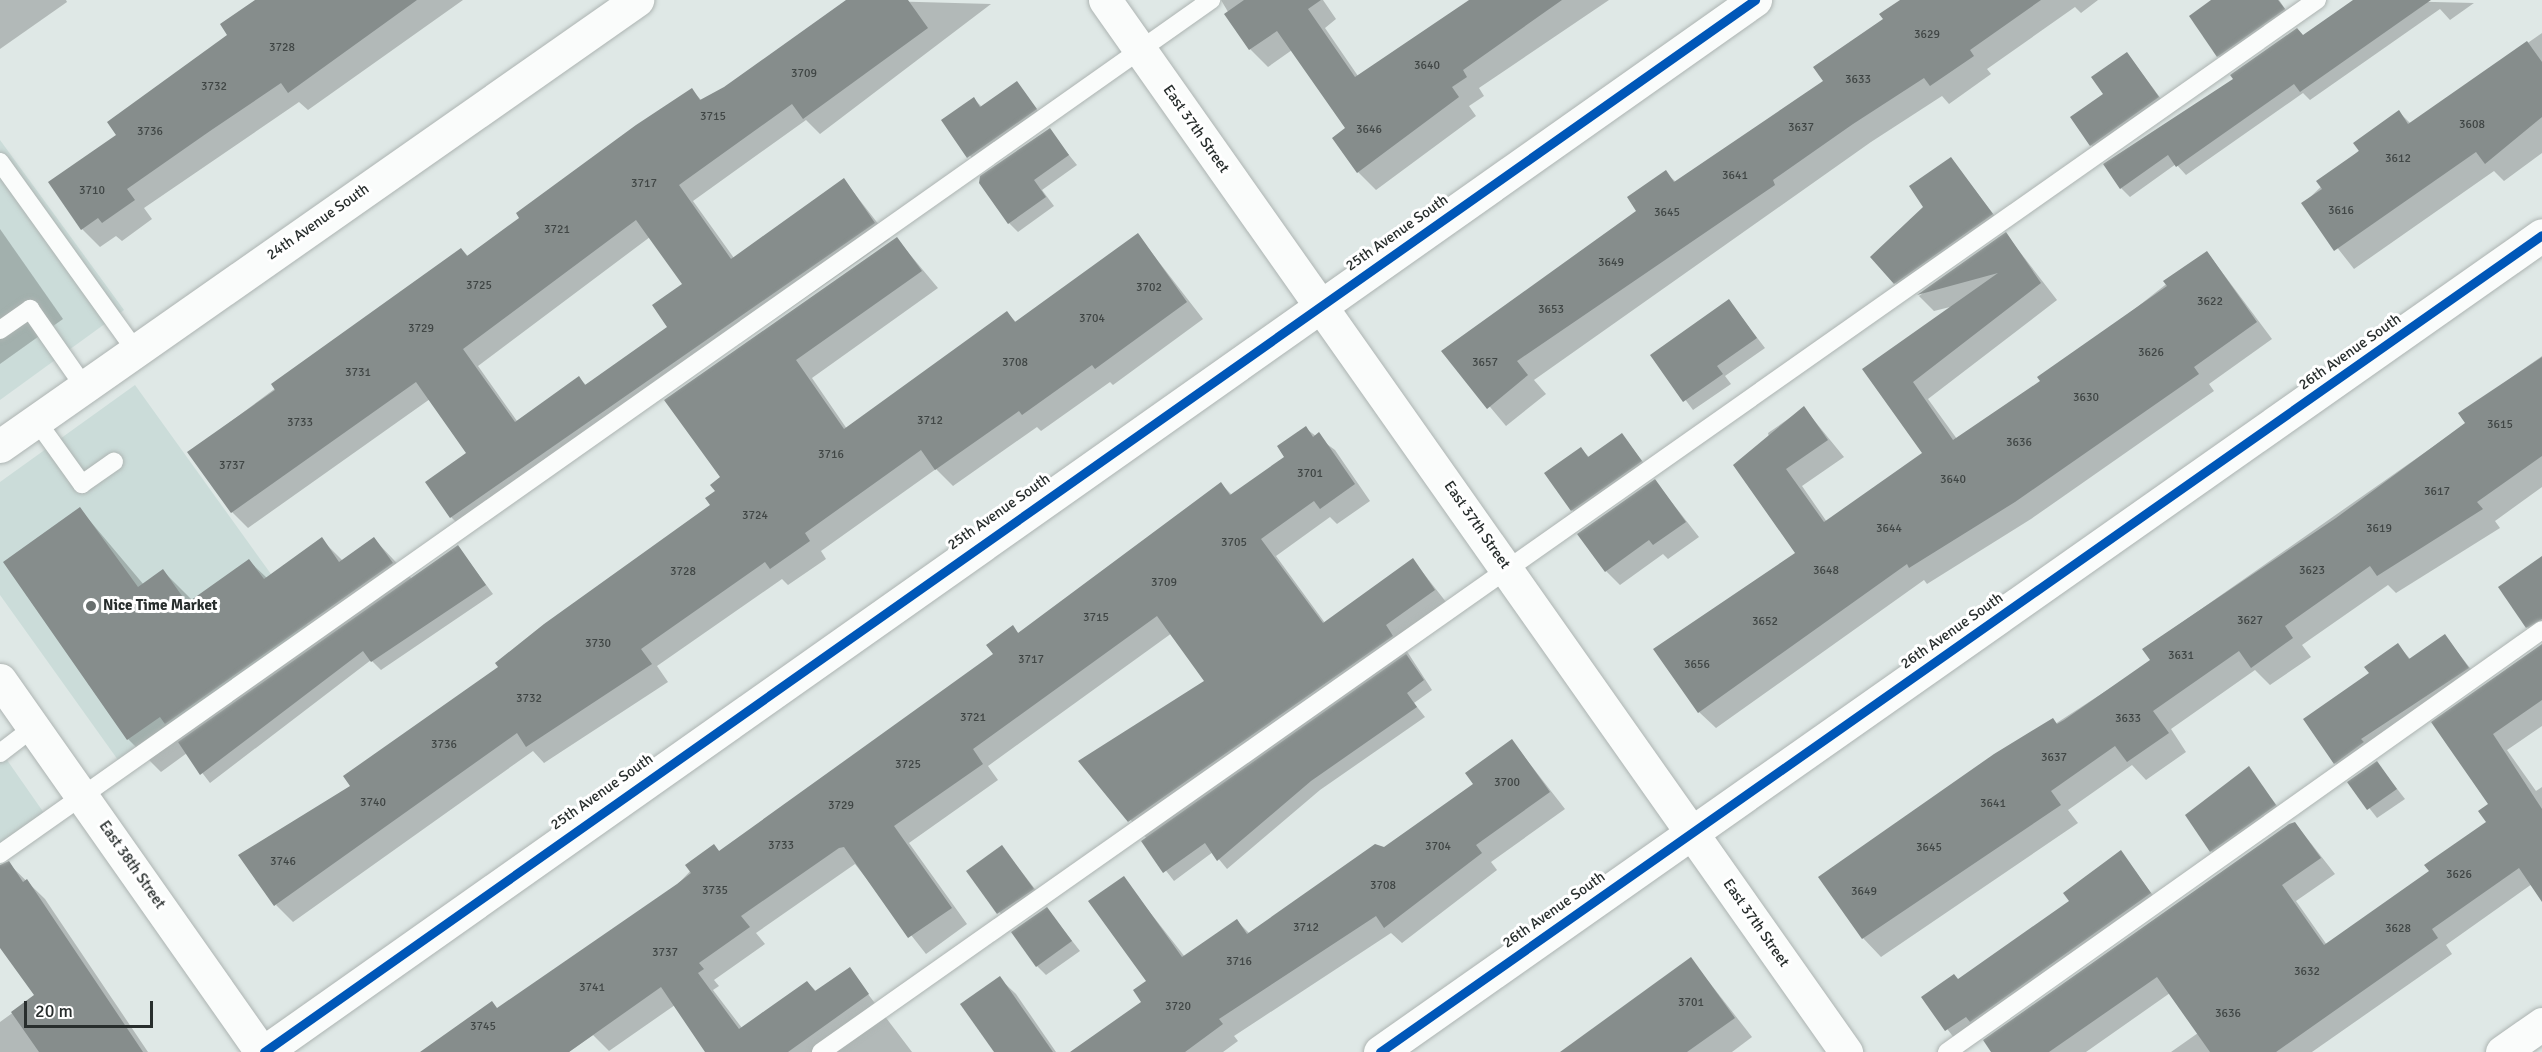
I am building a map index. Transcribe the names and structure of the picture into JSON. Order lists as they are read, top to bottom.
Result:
{
  "streets": {
    "street": [
      "East 37th Street",
      "24th Avenue South",
      "25th Avenue South",
      "26th Avenue South",
      "East 38th Street"
    ]
  },
  "crossings": [
    ["East 37th Street", "25th Avenue South"],
    ["East 37th Street", "26th Avenue South"],
    ["25th Avenue South", "East 38th Street"]
  ],
  "places": ["Nice Time Market"],
  "house_numbers": [
    "3629",
    "3728",
    "3640",
    "3709",
    "3633",
    "3732",
    "3715",
    "3608",
    "3637",
    "3646",
    "3736",
    "3612",
    "3641",
    "3717",
    "3710",
    "3616",
    "3645",
    "3721",
    "3649",
    "3725",
    "3702",
    "3622",
    "3653",
    "3704",
    "3729",
    "3626",
    "3708",
    "3657",
    "3731",
    "3630",
    "3712",
    "3733",
    "3615",
    "3636",
    "3716",
    "3737",
    "3701",
    "3640",
    "3617",
    "3724",
    "3644",
    "3619",
    "3705",
    "3648",
    "3623",
    "3728",
    "3709",
    "3715",
    "3627",
    "3652",
    "3730",
    "3631",
    "3717",
    "3656",
    "3732",
    "3721",
    "3633",
    "3736",
    "3637",
    "3725",
    "3700",
    "3740",
    "3641",
    "3729",
    "3733",
    "3704",
    "3645",
    "3746",
    "3626",
    "3708",
    "3735",
    "3649",
    "3712",
    "3628",
    "3737",
    "3716",
    "3632",
    "3741",
    "3701",
    "3720",
    "3636",
    "3745"
  ],
  "scale_bar": "20 m"
}
